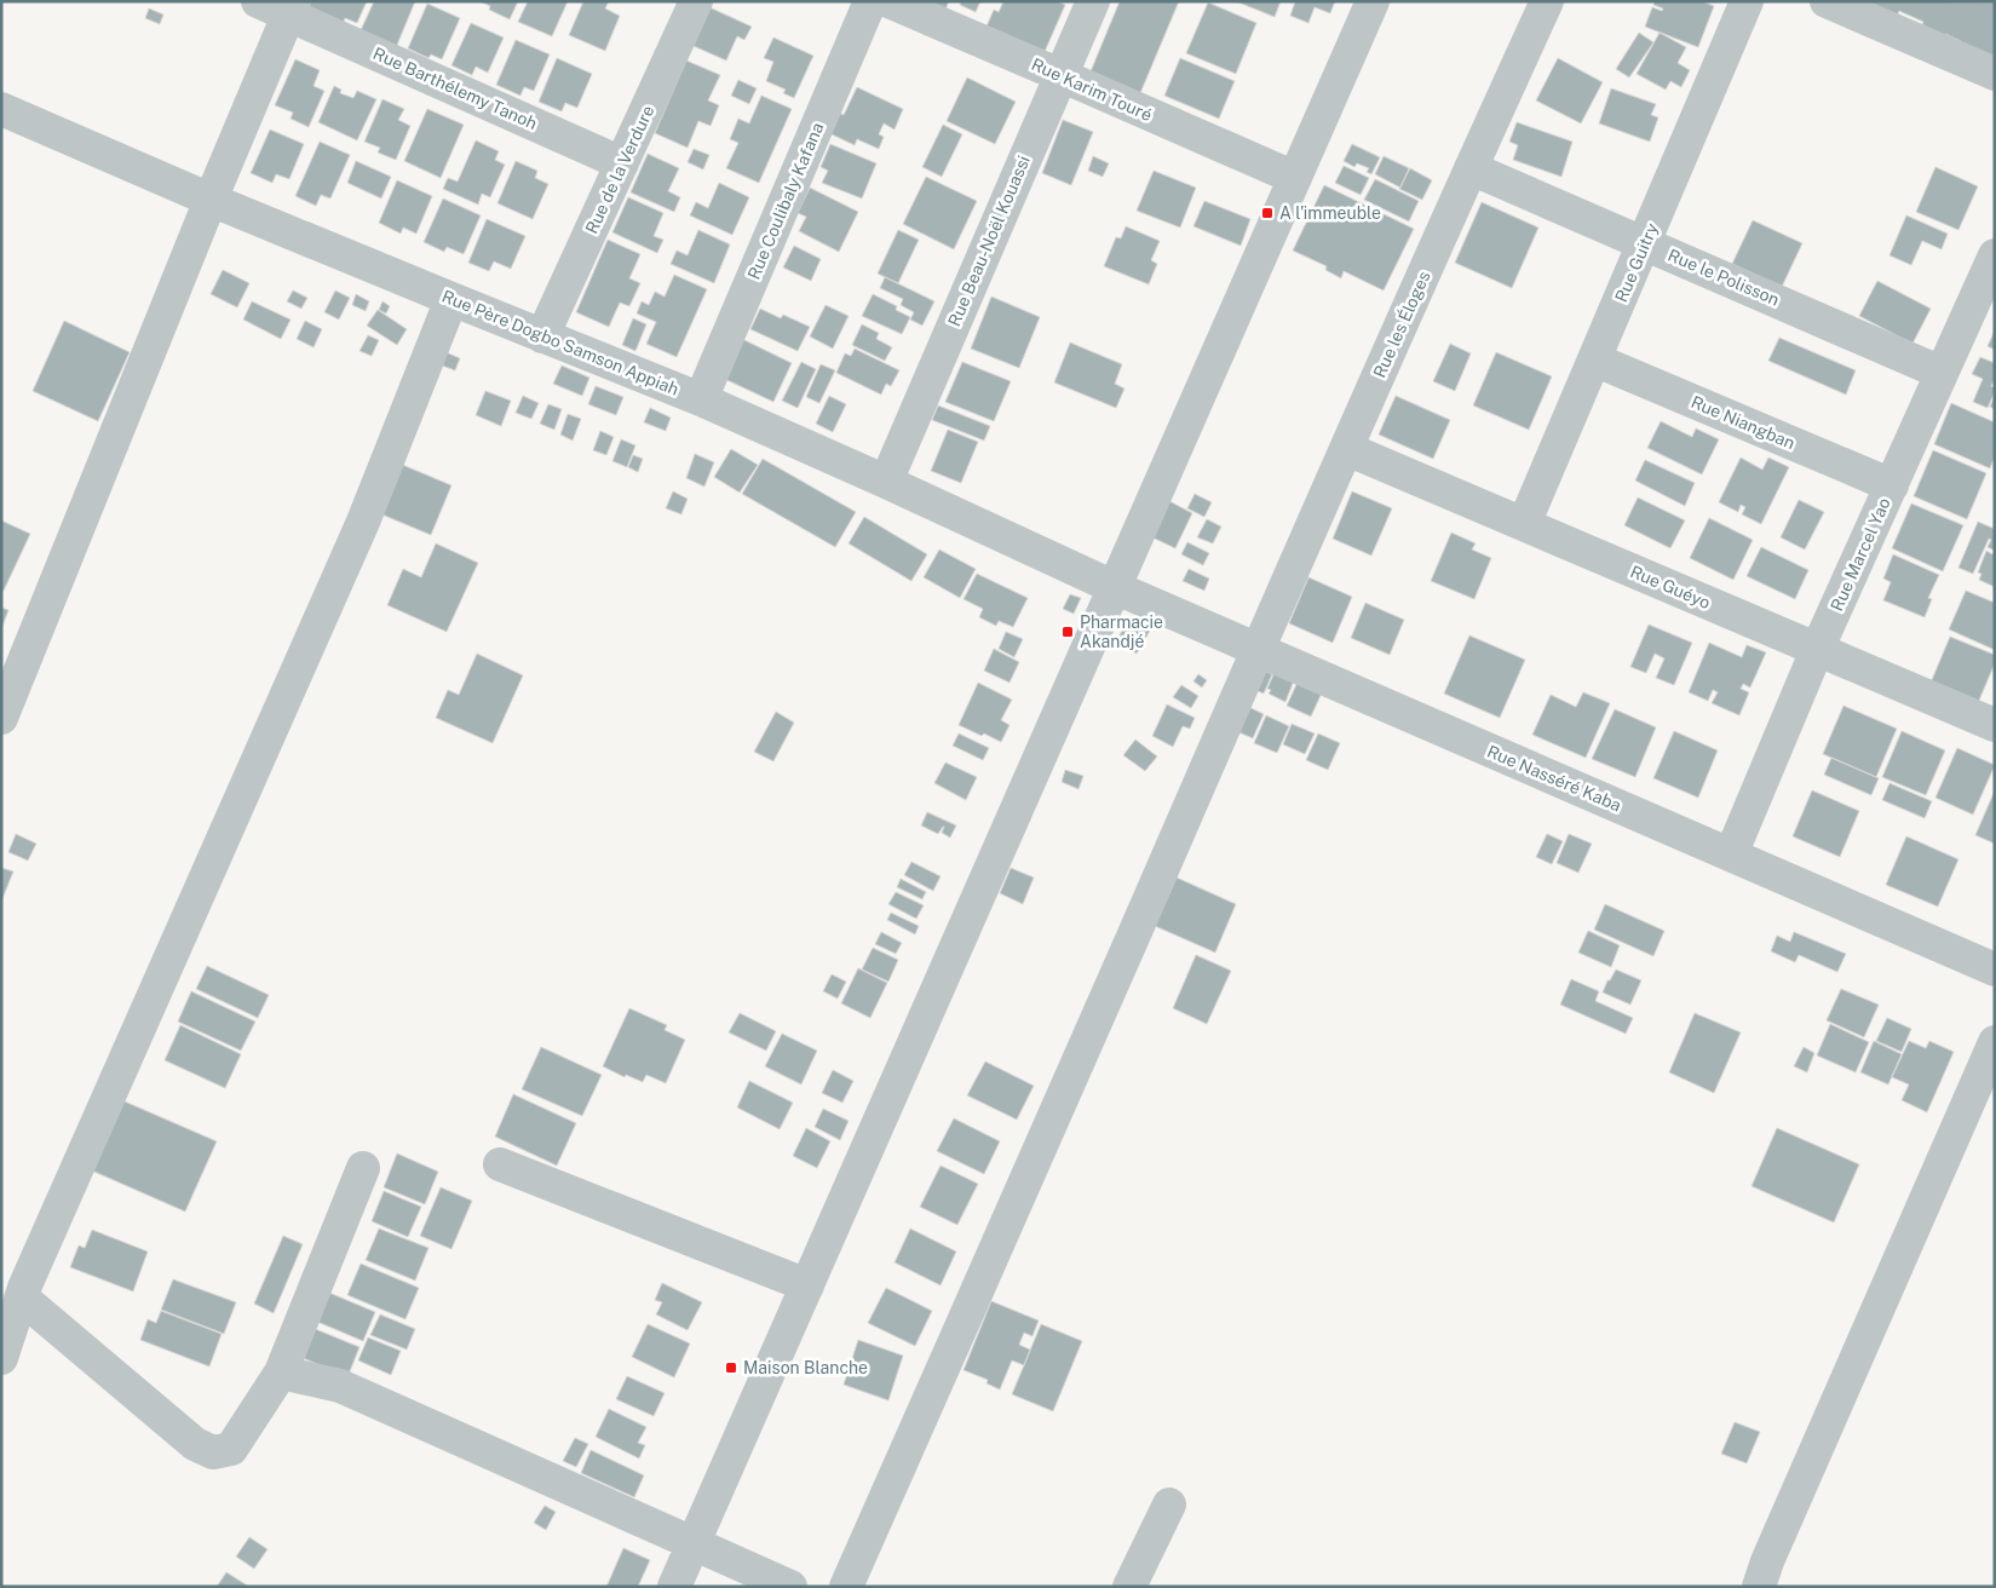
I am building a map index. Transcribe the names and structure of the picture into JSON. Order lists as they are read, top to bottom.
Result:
{
  "streets": {
    "street": [
      "Rue Barthélemy Tanoh",
      "Rue Karim Touré",
      "Rue de la Verdure",
      "Rue Coulibaly Kafana",
      "Rue Beau-Noël Kouassi",
      "Rue Guitry",
      "Rue le Polisson",
      "Rue les Éloges",
      "Rue Père Dogbo Samson Appiah",
      "Rue Niangban",
      "Rue Marcel Yao",
      "Rue Guéyo",
      "Rue Nasséré Kaba"
    ]
  },
  "crossings": [
    ["Rue Barthélemy Tanoh", "Rue de la Verdure"],
    ["Rue Karim Touré", "Rue Beau-Noël Kouassi"],
    ["Rue de la Verdure", "Rue Père Dogbo Samson Appiah"],
    ["Rue Coulibaly Kafana", "Rue Père Dogbo Samson Appiah"],
    ["Rue Beau-Noël Kouassi", "Rue Père Dogbo Samson Appiah"],
    ["Rue Guitry", "Rue le Polisson"],
    ["Rue Guitry", "Rue Niangban"],
    ["Rue Guitry", "Rue Guéyo"],
    ["Rue le Polisson", "Rue les Éloges"],
    ["Rue le Polisson", "Rue Marcel Yao"],
    ["Rue les Éloges", "Rue Guéyo"],
    ["Rue les Éloges", "Rue Nasséré Kaba"],
    ["Rue Père Dogbo Samson Appiah", "Rue Nasséré Kaba"],
    ["Rue Niangban", "Rue Marcel Yao"],
    ["Rue Marcel Yao", "Rue Guéyo"],
    ["Rue Marcel Yao", "Rue Nasséré Kaba"]
  ],
  "places": {
    "transit": ["A l'immeuble", "Pharmacie Akandjé", "Maison Blanche"]
  }
}
